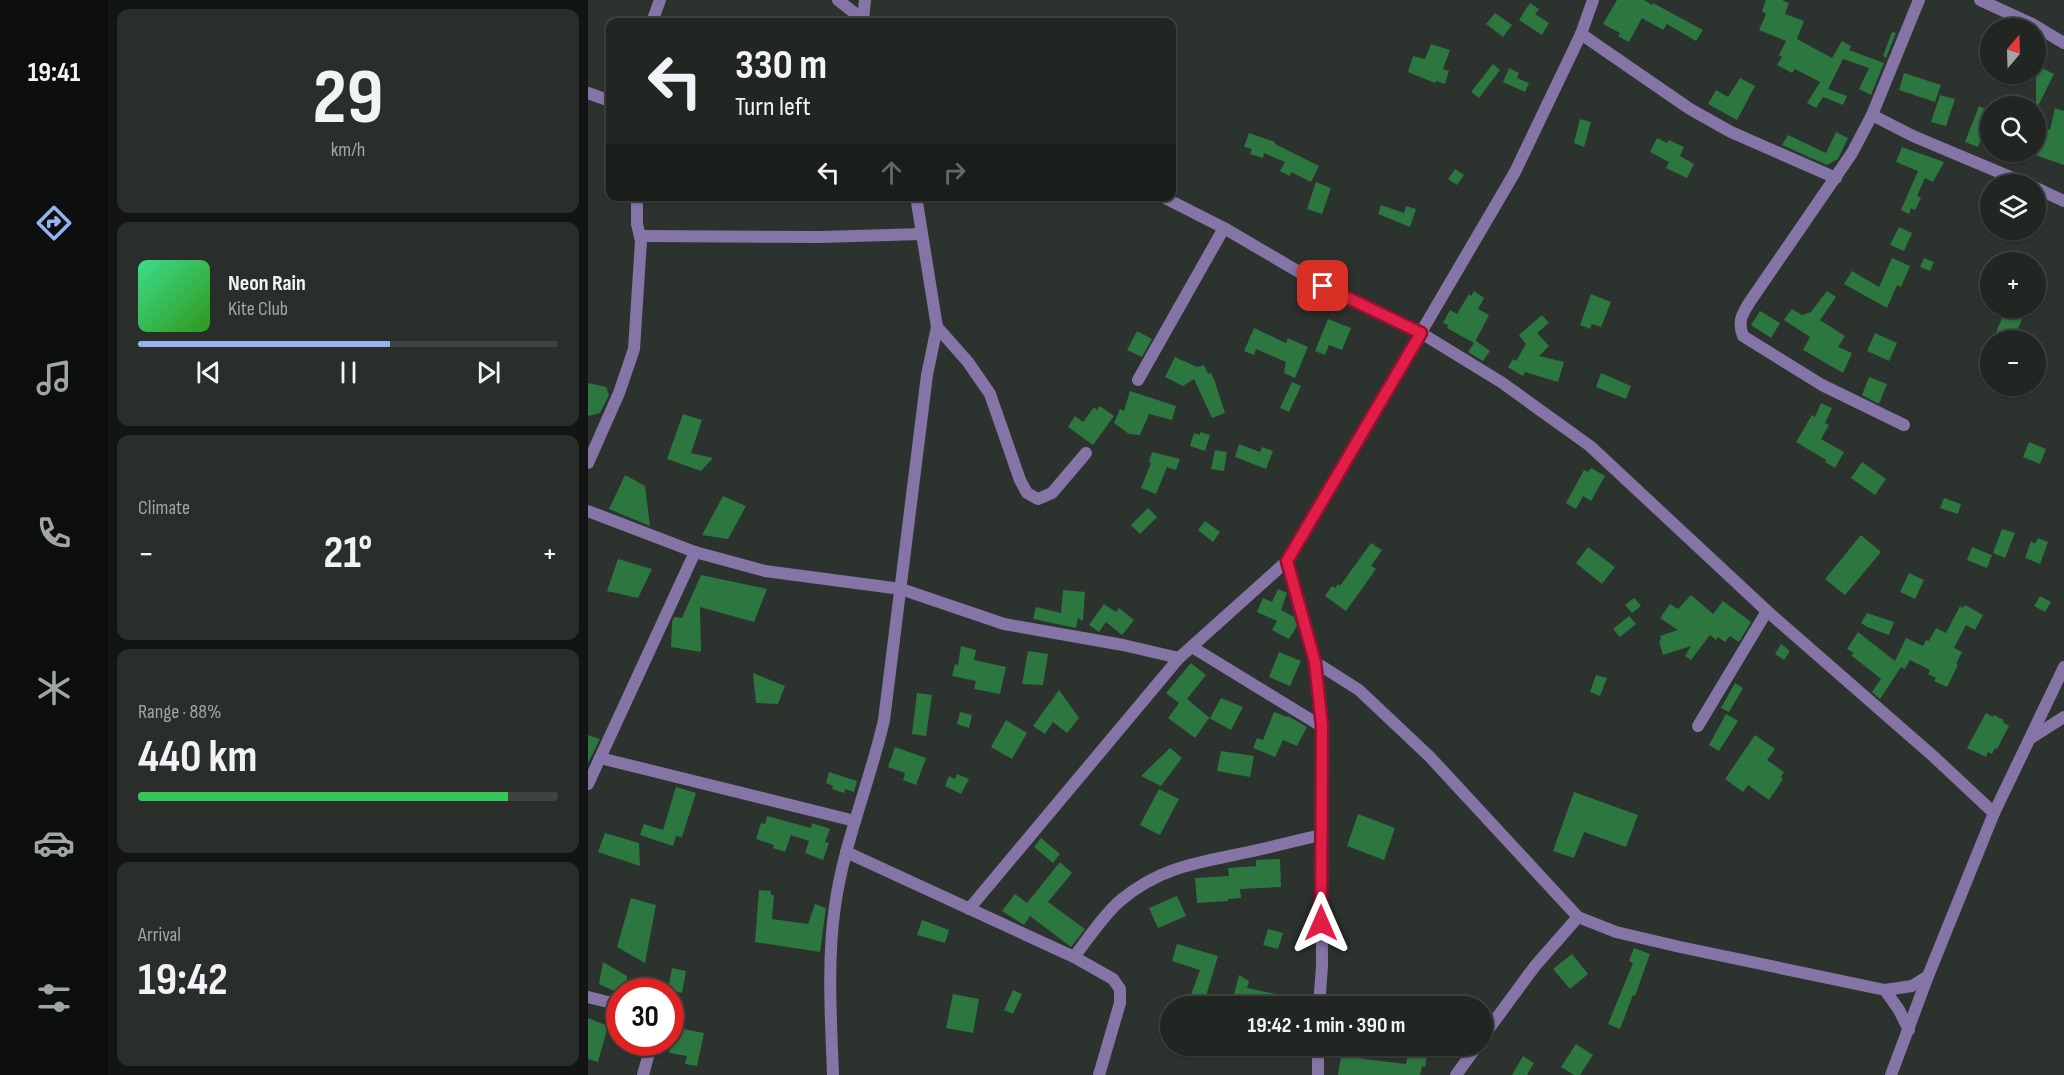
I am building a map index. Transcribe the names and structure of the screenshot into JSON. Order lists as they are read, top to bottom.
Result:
{
  "north": "top",
  "page": {
    "tabs": "19:41",
    "tile": [
      ["29", "km/h"],
      "Climate",
      ["Range · 88%", "440 km"],
      ["Arrival", "19:42"]
    ],
    "map_buttons": ["+", "−"],
    "turn": ["330 m", "Turn left"],
    "song": ["Neon Rain", "Kite Club"],
    "heat": ["−", "21°", "+"],
    "limit": "30",
    "trip": "19:42 · 1 min · 390 m"
  }
}
